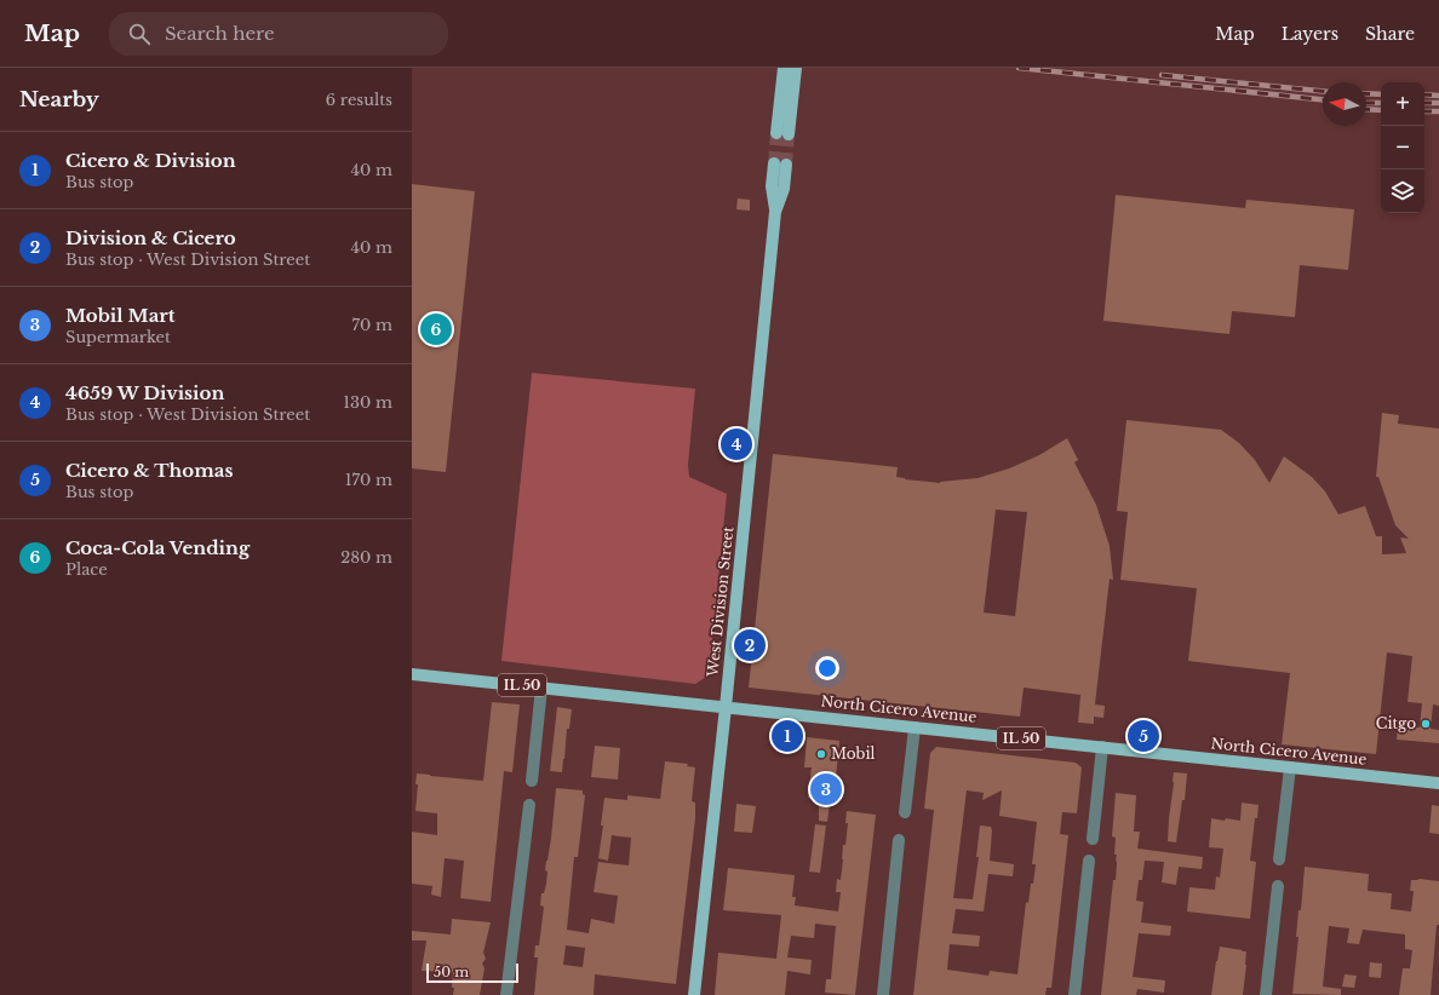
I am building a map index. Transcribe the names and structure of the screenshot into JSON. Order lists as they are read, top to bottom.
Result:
{
  "streets": {
    "main road": ["West Division Street", "IL 50", "North Cicero Avenue"]
  },
  "crossings": [
    ["West Division Street", "North Cicero Avenue"]
  ],
  "places": ["Citgo", "Mobil"],
  "scale_bar": "50 m",
  "north": "left",
  "page": {
    "header": "Map",
    "search": "Search here",
    "nav": ["Map", "Layers", "Share"],
    "heading": ["Nearby", "6 results"],
    "map_buttons": ["+", "−"],
    "list": [
      {
        "mark": "1",
        "name": "Cicero & Division",
        "note": "Bus stop",
        "value": "40 m"
      },
      {
        "mark": "2",
        "name": "Division & Cicero",
        "note": "Bus stop · West Division Street",
        "value": "40 m"
      },
      {
        "mark": "3",
        "name": "Mobil Mart",
        "note": "Supermarket",
        "value": "70 m"
      },
      {
        "mark": "4",
        "name": "4659 W Division",
        "note": "Bus stop · West Division Street",
        "value": "130 m"
      },
      {
        "mark": "5",
        "name": "Cicero & Thomas",
        "note": "Bus stop",
        "value": "170 m"
      },
      {
        "mark": "6",
        "name": "Coca-Cola Vending",
        "note": "Place",
        "value": "280 m"
      }
    ],
    "pins": [
      "6",
      "4",
      "2",
      "1",
      "5",
      "3"
    ],
    "scale": "50 m"
  }
}
